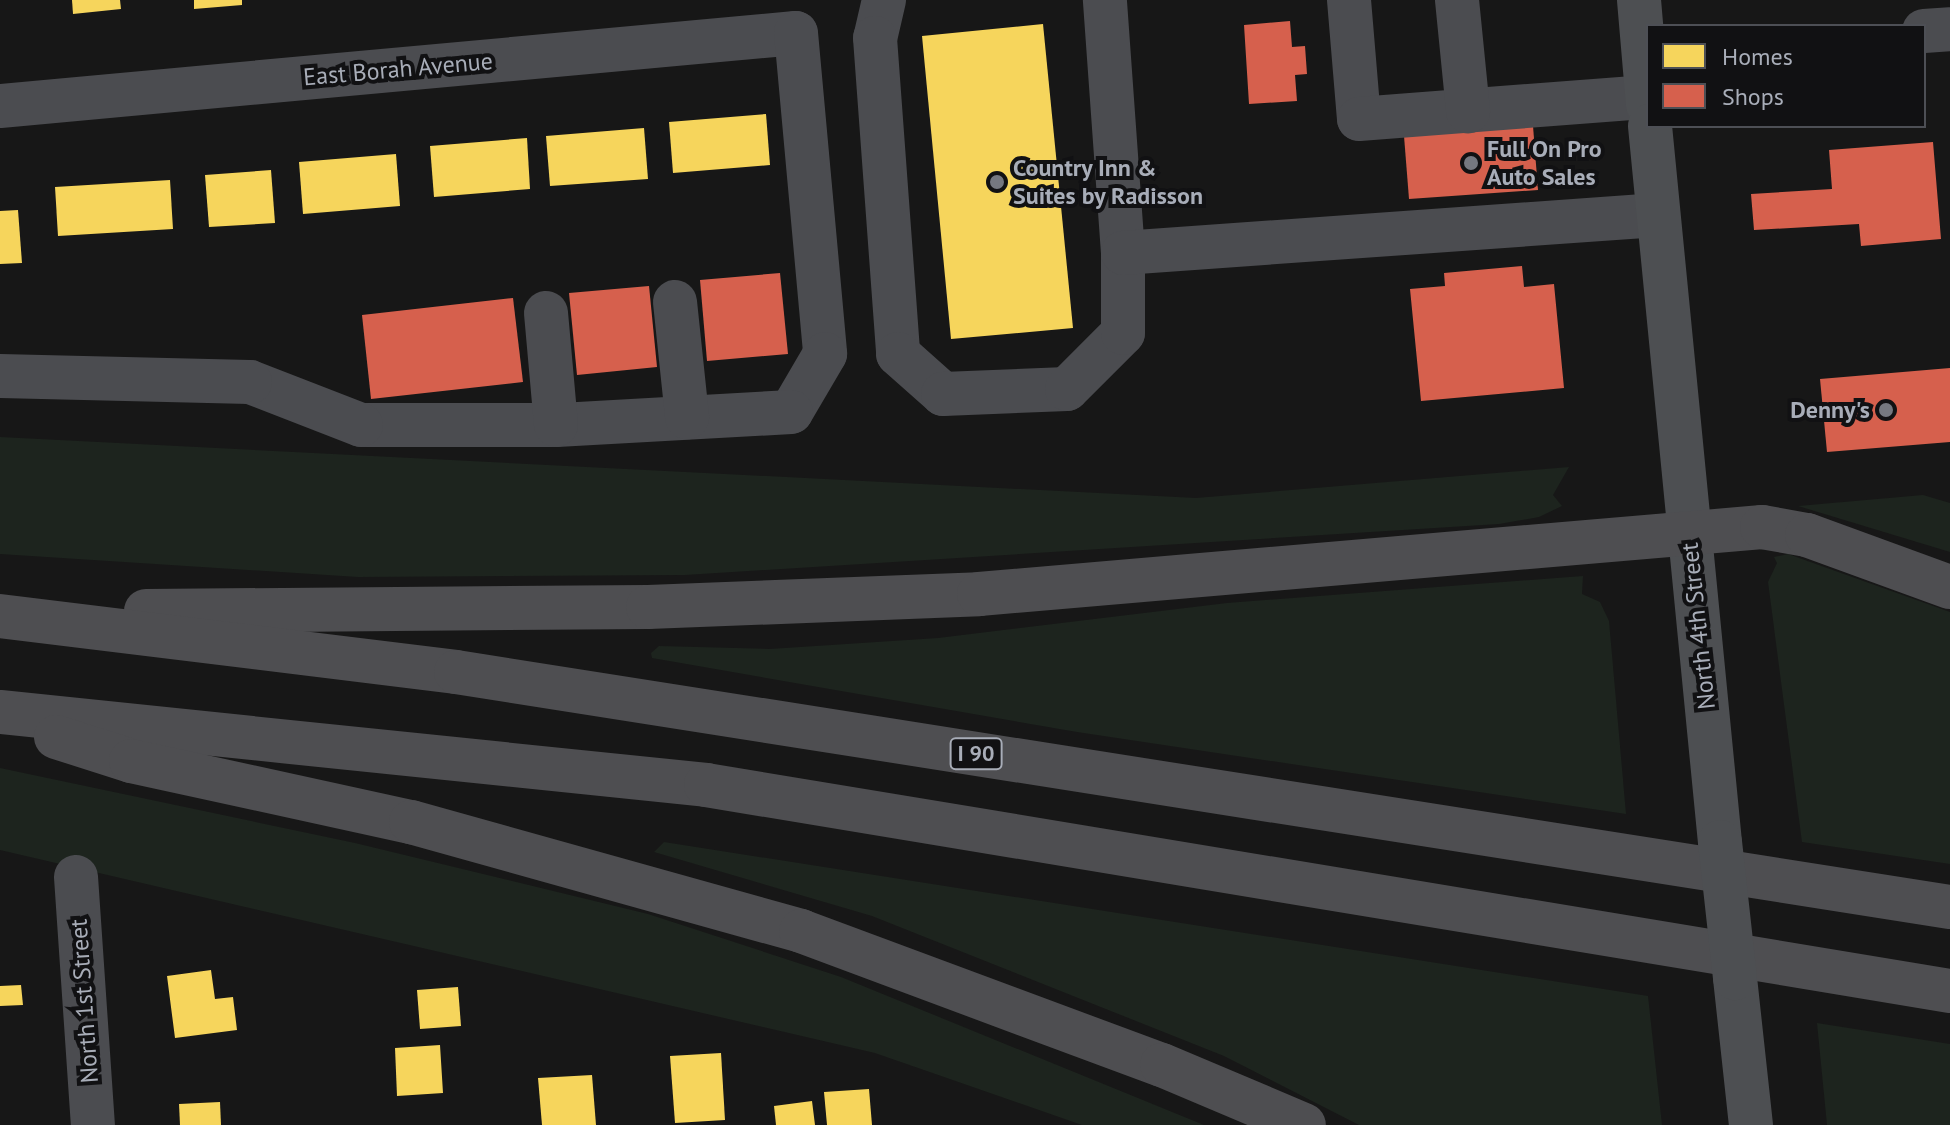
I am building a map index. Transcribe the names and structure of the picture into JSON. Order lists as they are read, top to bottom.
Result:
{
  "streets": {
    "highway": ["I 90"],
    "main road": ["North 4th Street"],
    "street": ["East Borah Avenue", "North 1st Street"]
  },
  "crossings": [
    ["North 4th Street", "I 90"]
  ],
  "places": ["Full On Pro Auto Sales", "Country Inn & Suites by Radisson", "Denny's"],
  "legend": ["Homes", "Shops"]
}
